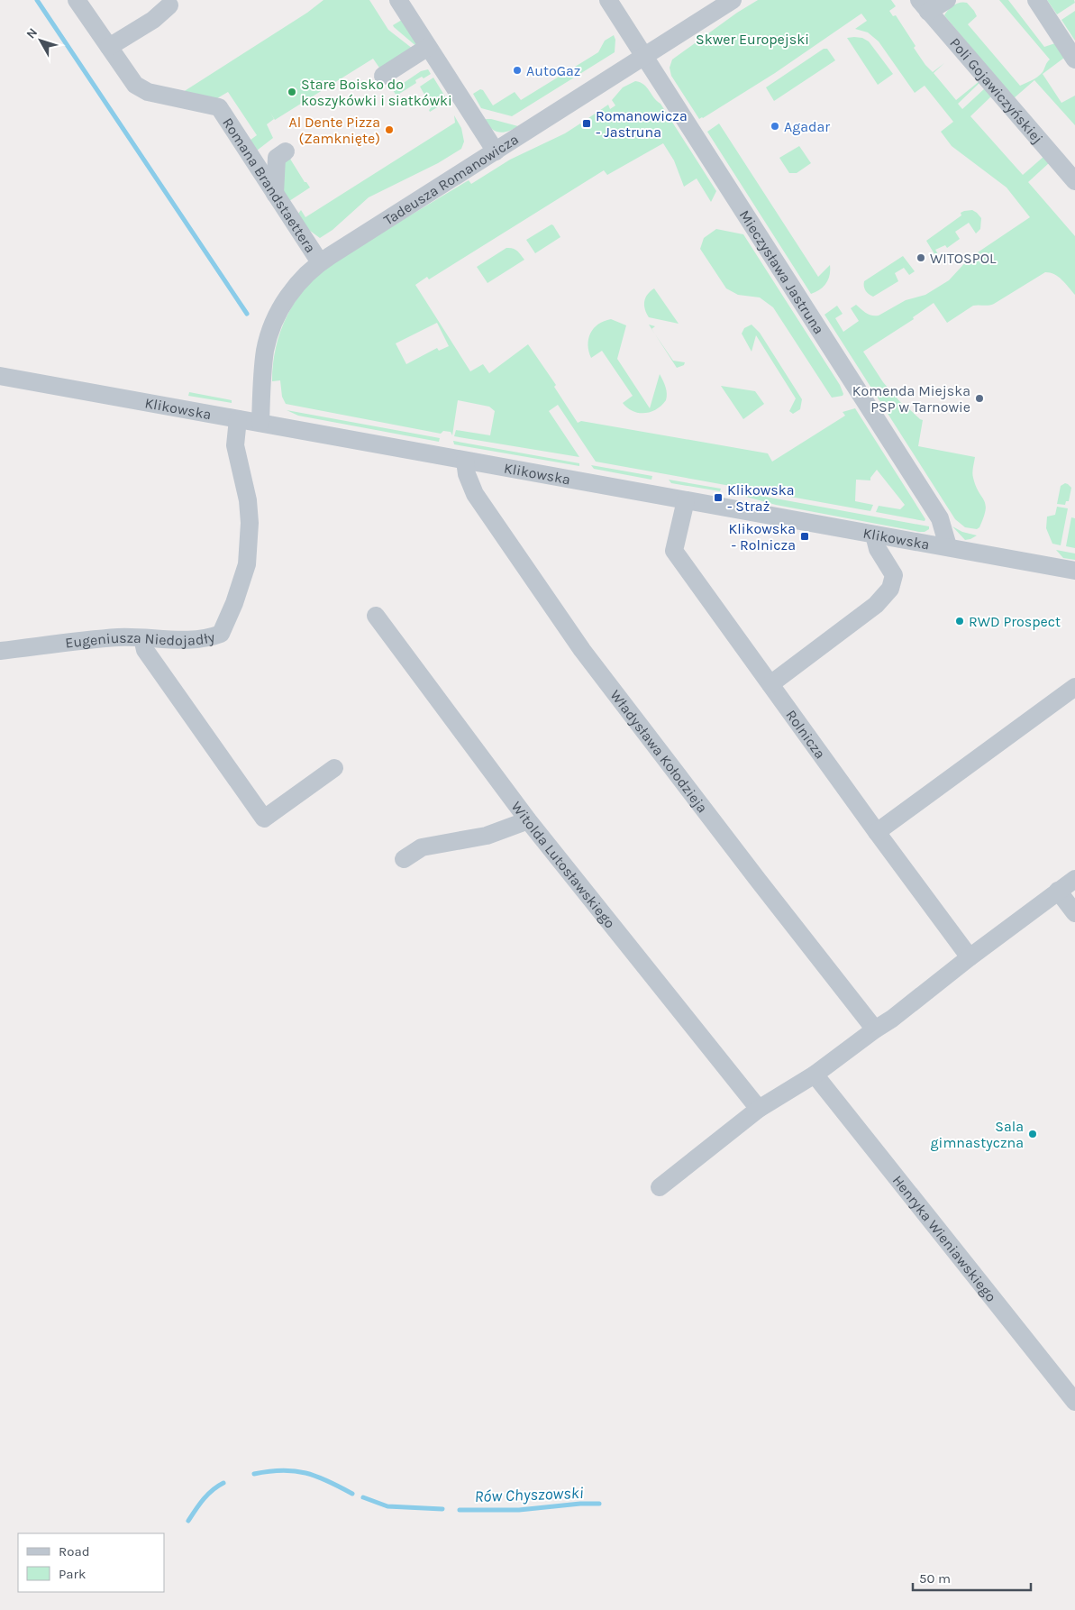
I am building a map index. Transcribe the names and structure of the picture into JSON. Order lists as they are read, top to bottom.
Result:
{
  "streets": {
    "street": [
      "Poli Gojawiczyńskiej",
      "Tadeusza Romanowicza",
      "Romana Brandstaettera",
      "Mieczysława Jastruna",
      "Klikowska",
      "Eugeniusza Niedojadły",
      "Rolnicza",
      "Władysława Kołodzieja",
      "Witolda Lutosławskiego",
      "Henryka Wieniawskiego"
    ]
  },
  "crossings": [
    ["Tadeusza Romanowicza", "Romana Brandstaettera"],
    ["Tadeusza Romanowicza", "Mieczysława Jastruna"],
    ["Tadeusza Romanowicza", "Klikowska"],
    ["Mieczysława Jastruna", "Klikowska"],
    ["Klikowska", "Eugeniusza Niedojadły"],
    ["Klikowska", "Rolnicza"],
    ["Klikowska", "Władysława Kołodzieja"]
  ],
  "water": ["Rów Chyszowski"],
  "parks": ["Skwer Europejski"],
  "places": {
    "other": [
      "AutoGaz",
      "Stare Boisko do koszykówki i siatkówki",
      "Agadar",
      "Al Dente Pizza (Zamknięte)",
      "WITOSPOL",
      "Komenda Miejska PSP w Tarnowie",
      "RWD Prospect",
      "Sala gimnastyczna"
    ],
    "transit": ["Romanowicza - Jastruna", "Klikowska - Straż", "Klikowska - Rolnicza"]
  },
  "legend": ["Road", "Park"],
  "scale_bar": "50 m",
  "north": "top left"
}
